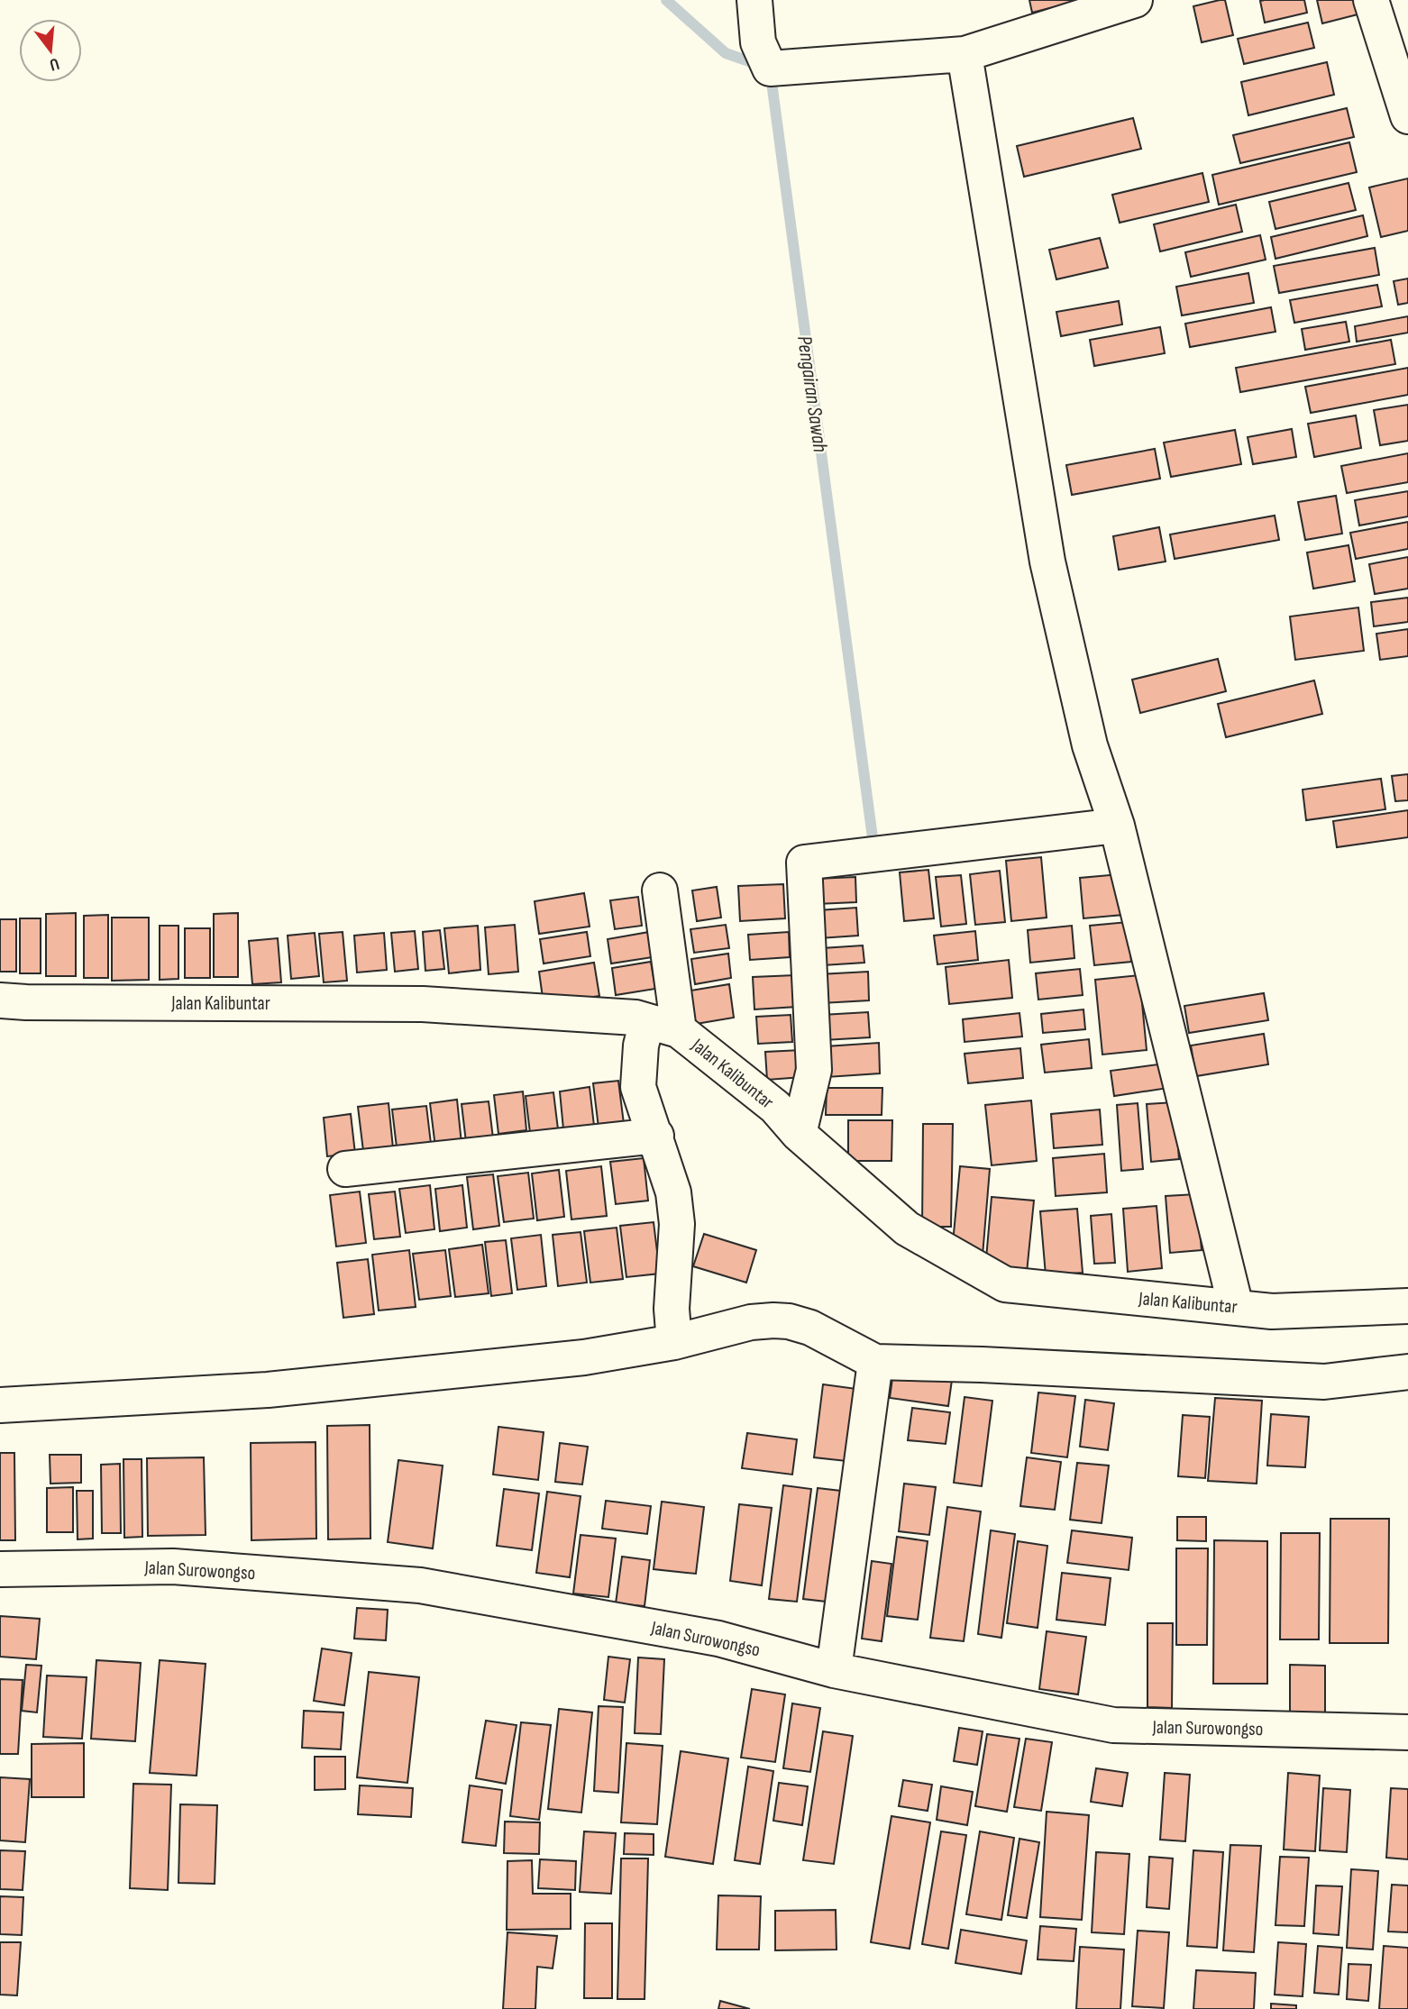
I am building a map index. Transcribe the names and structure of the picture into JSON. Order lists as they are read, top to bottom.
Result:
{
  "streets": {
    "street": ["Jalan Kalibuntar", "Jalan Surowongso"]
  },
  "water": ["Pengairan Sawah"],
  "north": "bottom"
}
